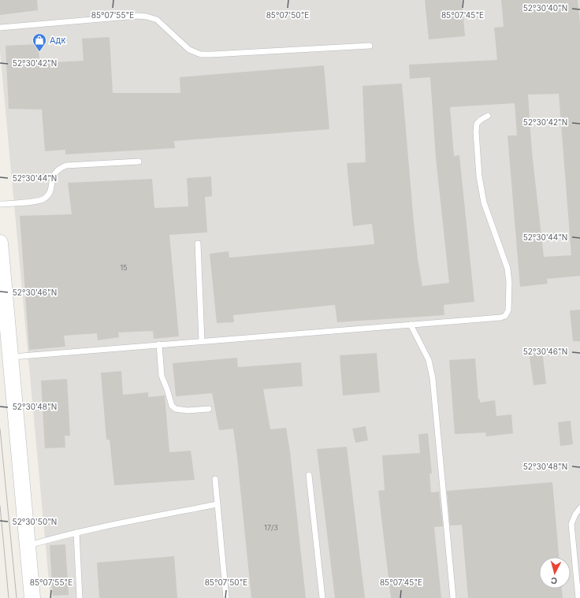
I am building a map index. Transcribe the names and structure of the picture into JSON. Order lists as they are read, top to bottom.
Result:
{
  "places": {
    "shop": ["Адк"]
  },
  "house_numbers": ["15", "17/3"],
  "north": "bottom",
  "coordinates": [
    "52°30'40\"N",
    "85°07'55\"E",
    "85°07'50\"E",
    "85°07'45\"E",
    "52°30'42\"N",
    "52°30'44\"N",
    "52°30'46\"N",
    "52°30'48\"N",
    "52°30'50\"N"
  ]
}
